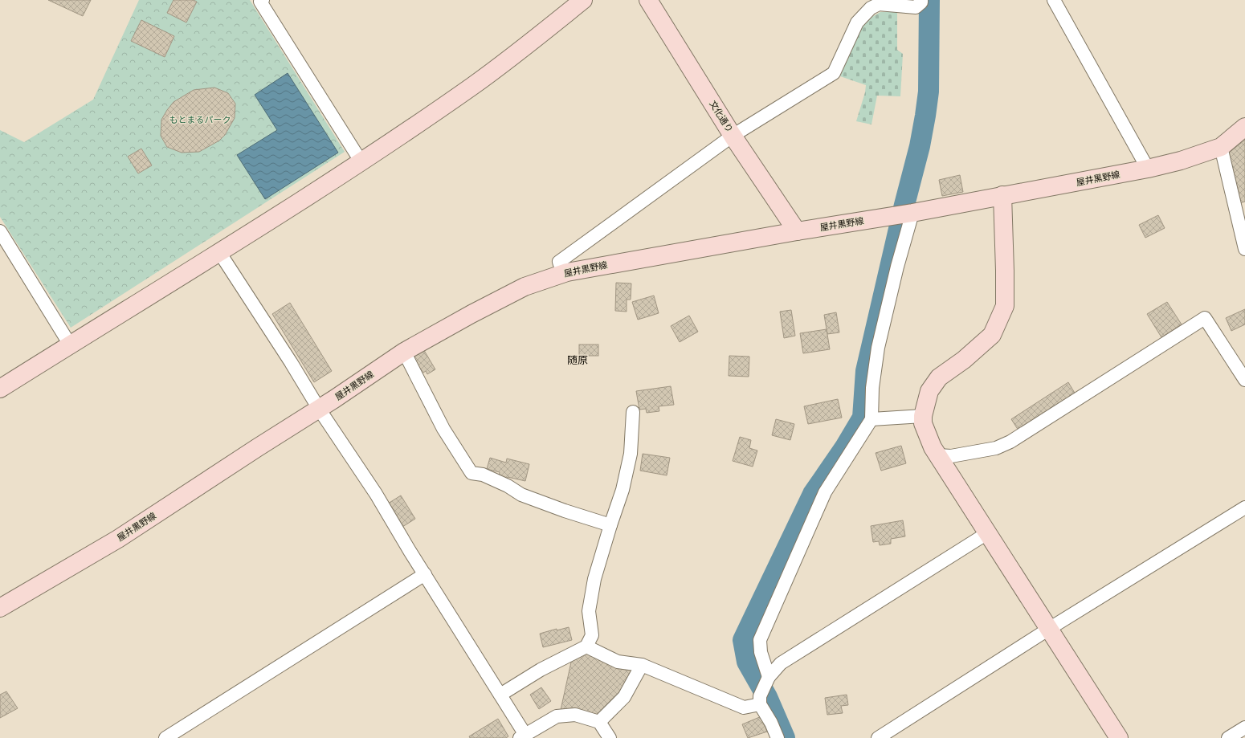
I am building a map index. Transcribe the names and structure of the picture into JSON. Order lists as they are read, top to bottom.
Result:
{
  "streets": {
    "street": ["文化通り", "屋井黒野線"]
  },
  "crossings": [
    ["文化通り", "屋井黒野線"]
  ],
  "districts": ["随原"],
  "parks": ["もとまるパーク"]
}
